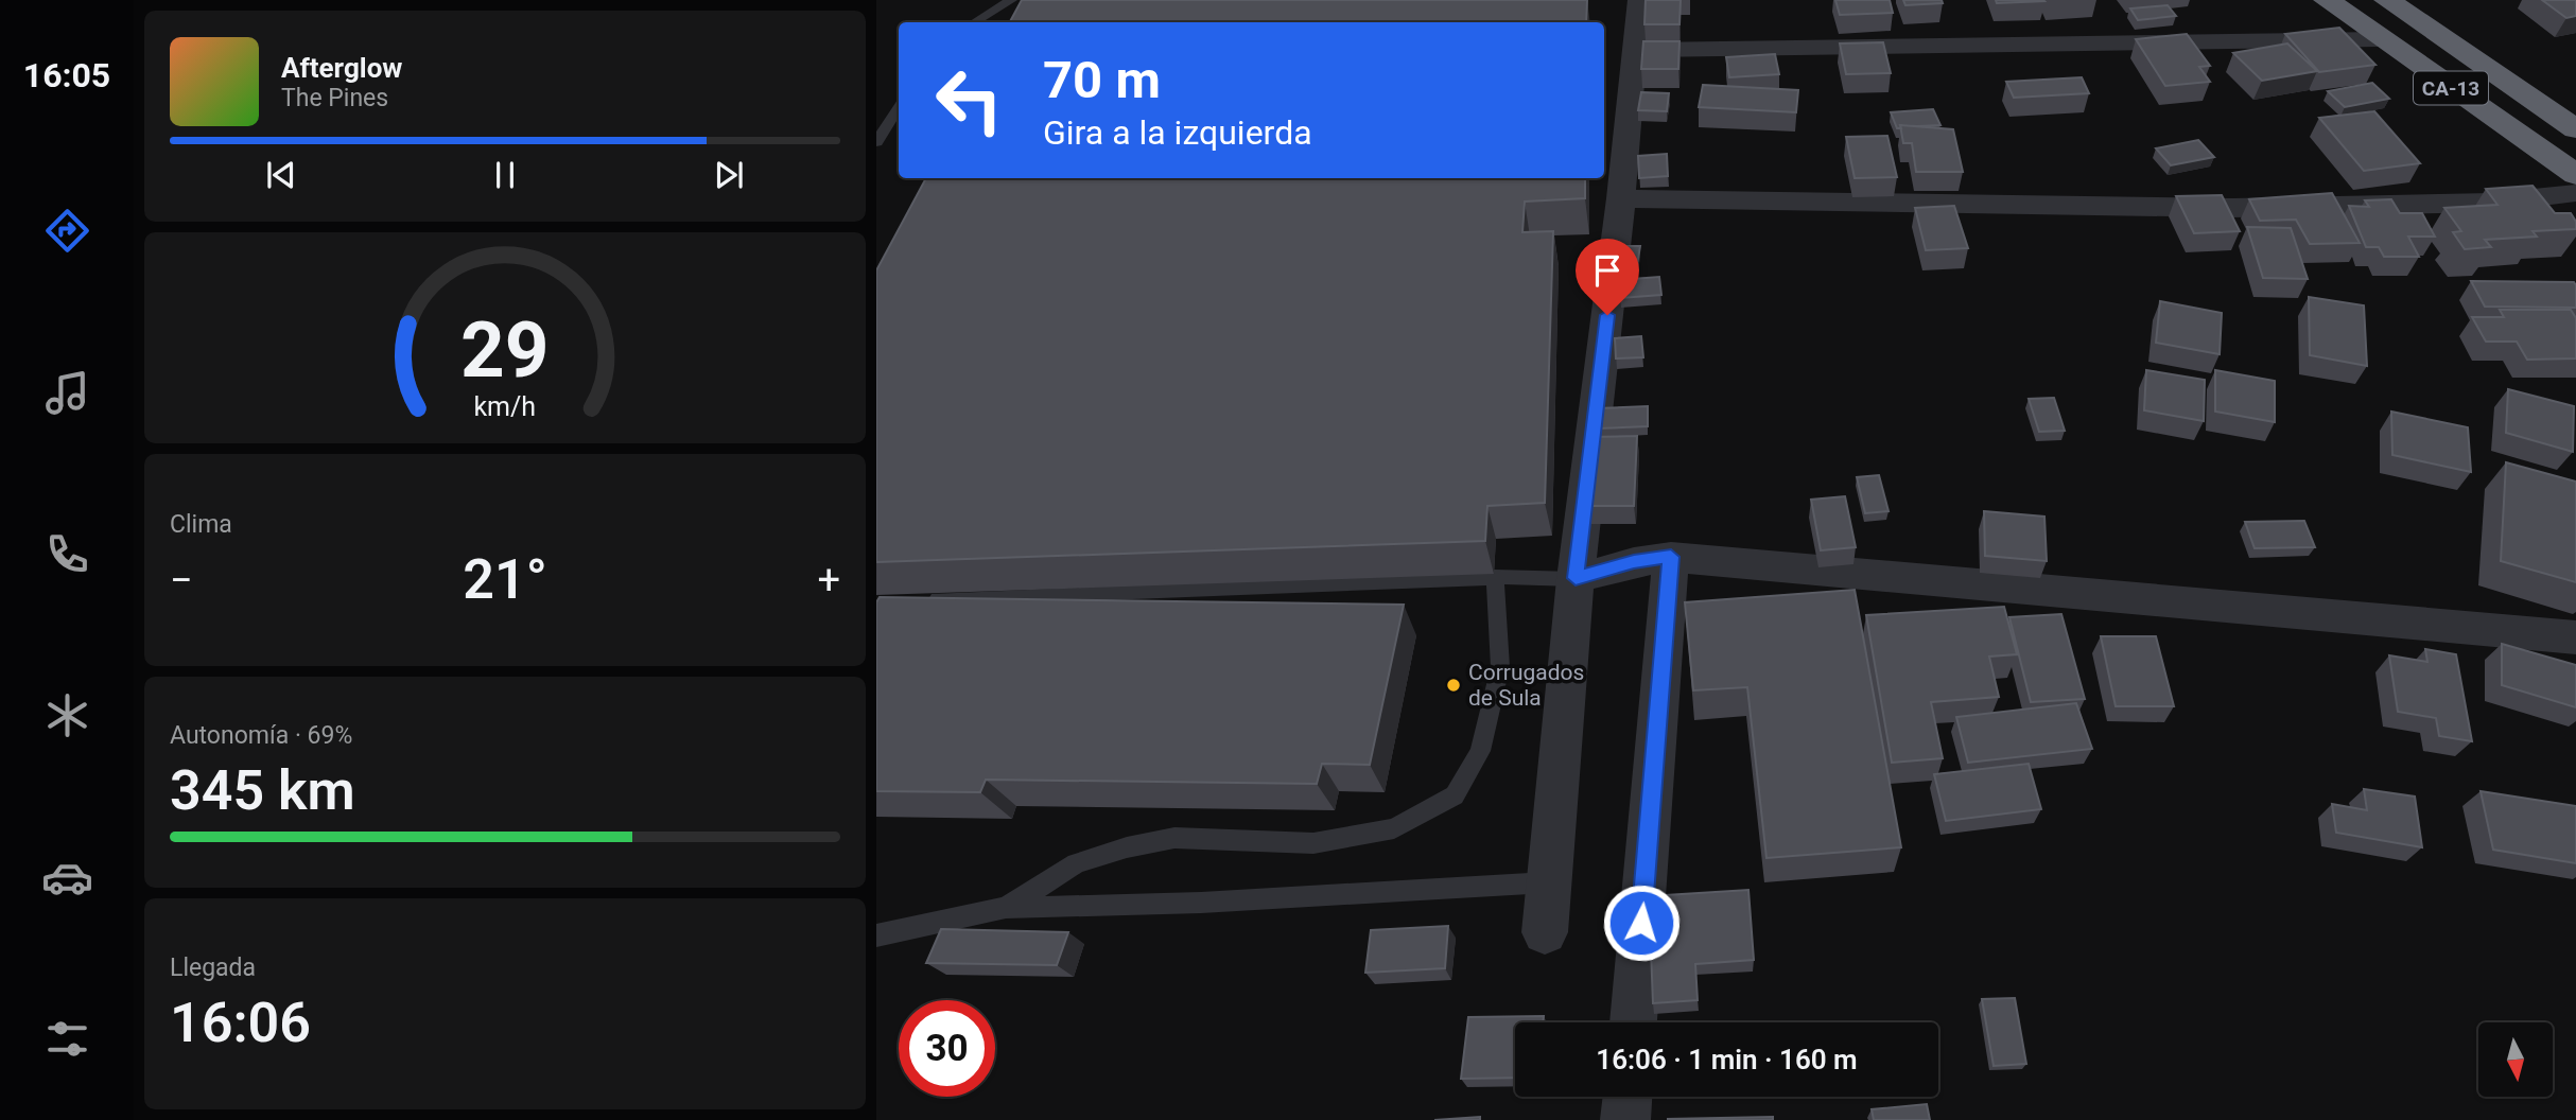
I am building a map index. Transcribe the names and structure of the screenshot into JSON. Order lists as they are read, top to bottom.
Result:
{
  "streets": {
    "highway": ["CA-13"]
  },
  "places": ["Corrugados de Sula"],
  "north": "bottom",
  "page": {
    "tabs": "16:05",
    "turn": ["70 m", "Gira a la izquierda"],
    "song": ["Afterglow", "The Pines"],
    "tile": [
      "Clima",
      ["Autonomía · 69%", "345 km"],
      ["Llegada", "16:06"]
    ],
    "heat": ["−", "21°", "+"],
    "limit": "30",
    "trip": "16:06 · 1 min · 160 m",
    "gauge": ["29", "km/h"]
  }
}
